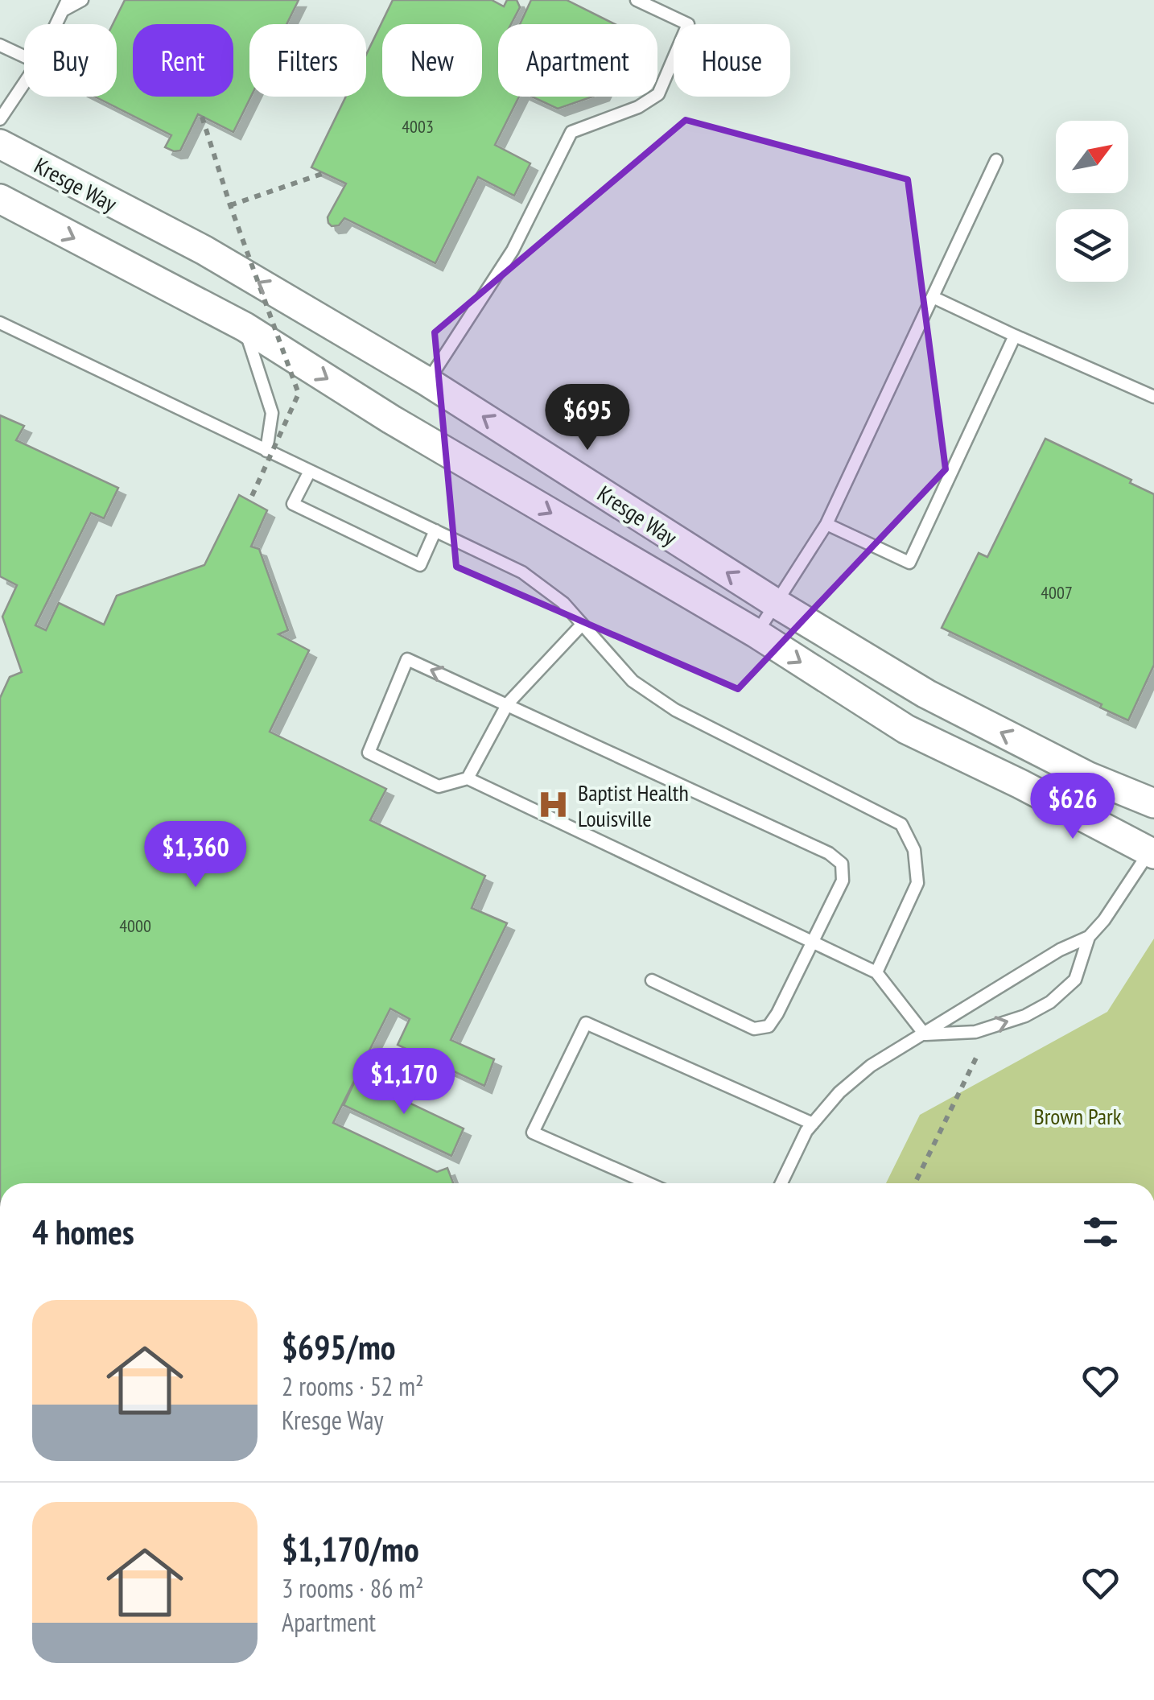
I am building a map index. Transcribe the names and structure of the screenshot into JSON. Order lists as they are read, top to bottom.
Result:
{
  "streets": {
    "street": ["Kresge Way"]
  },
  "parks": ["Brown Park"],
  "places": {
    "hospital": ["Baptist Health Louisville"]
  },
  "house_numbers": ["4003", "4007", "4000"],
  "north": "top right",
  "page": {
    "chip": [
      "Buy",
      "Rent",
      "Filters",
      "New",
      "Apartment",
      "House"
    ],
    "price": [
      "$695",
      "$626",
      "$1,360",
      "$1,170"
    ],
    "heading": "4 homes",
    "list": [
      {
        "name": "$695/mo",
        "note": "2 rooms · 52 m² · Kresge Way"
      },
      {
        "name": "$1,170/mo",
        "note": "3 rooms · 86 m² · Apartment"
      }
    ]
  }
}
